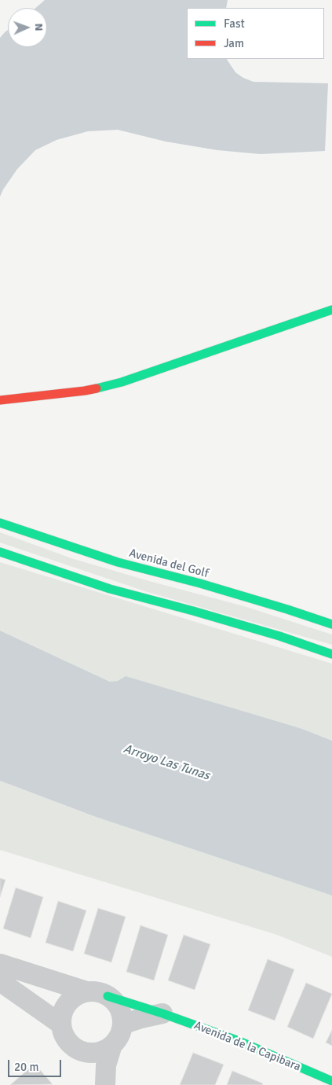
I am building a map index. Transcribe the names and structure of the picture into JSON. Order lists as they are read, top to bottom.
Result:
{
  "streets": {
    "street": ["Avenida del Golf", "Avenida de la Capibara"]
  },
  "water": ["Arroyo Las Tunas"],
  "legend": ["Fast", "Jam"],
  "scale_bar": "20 m",
  "north": "right"
}
